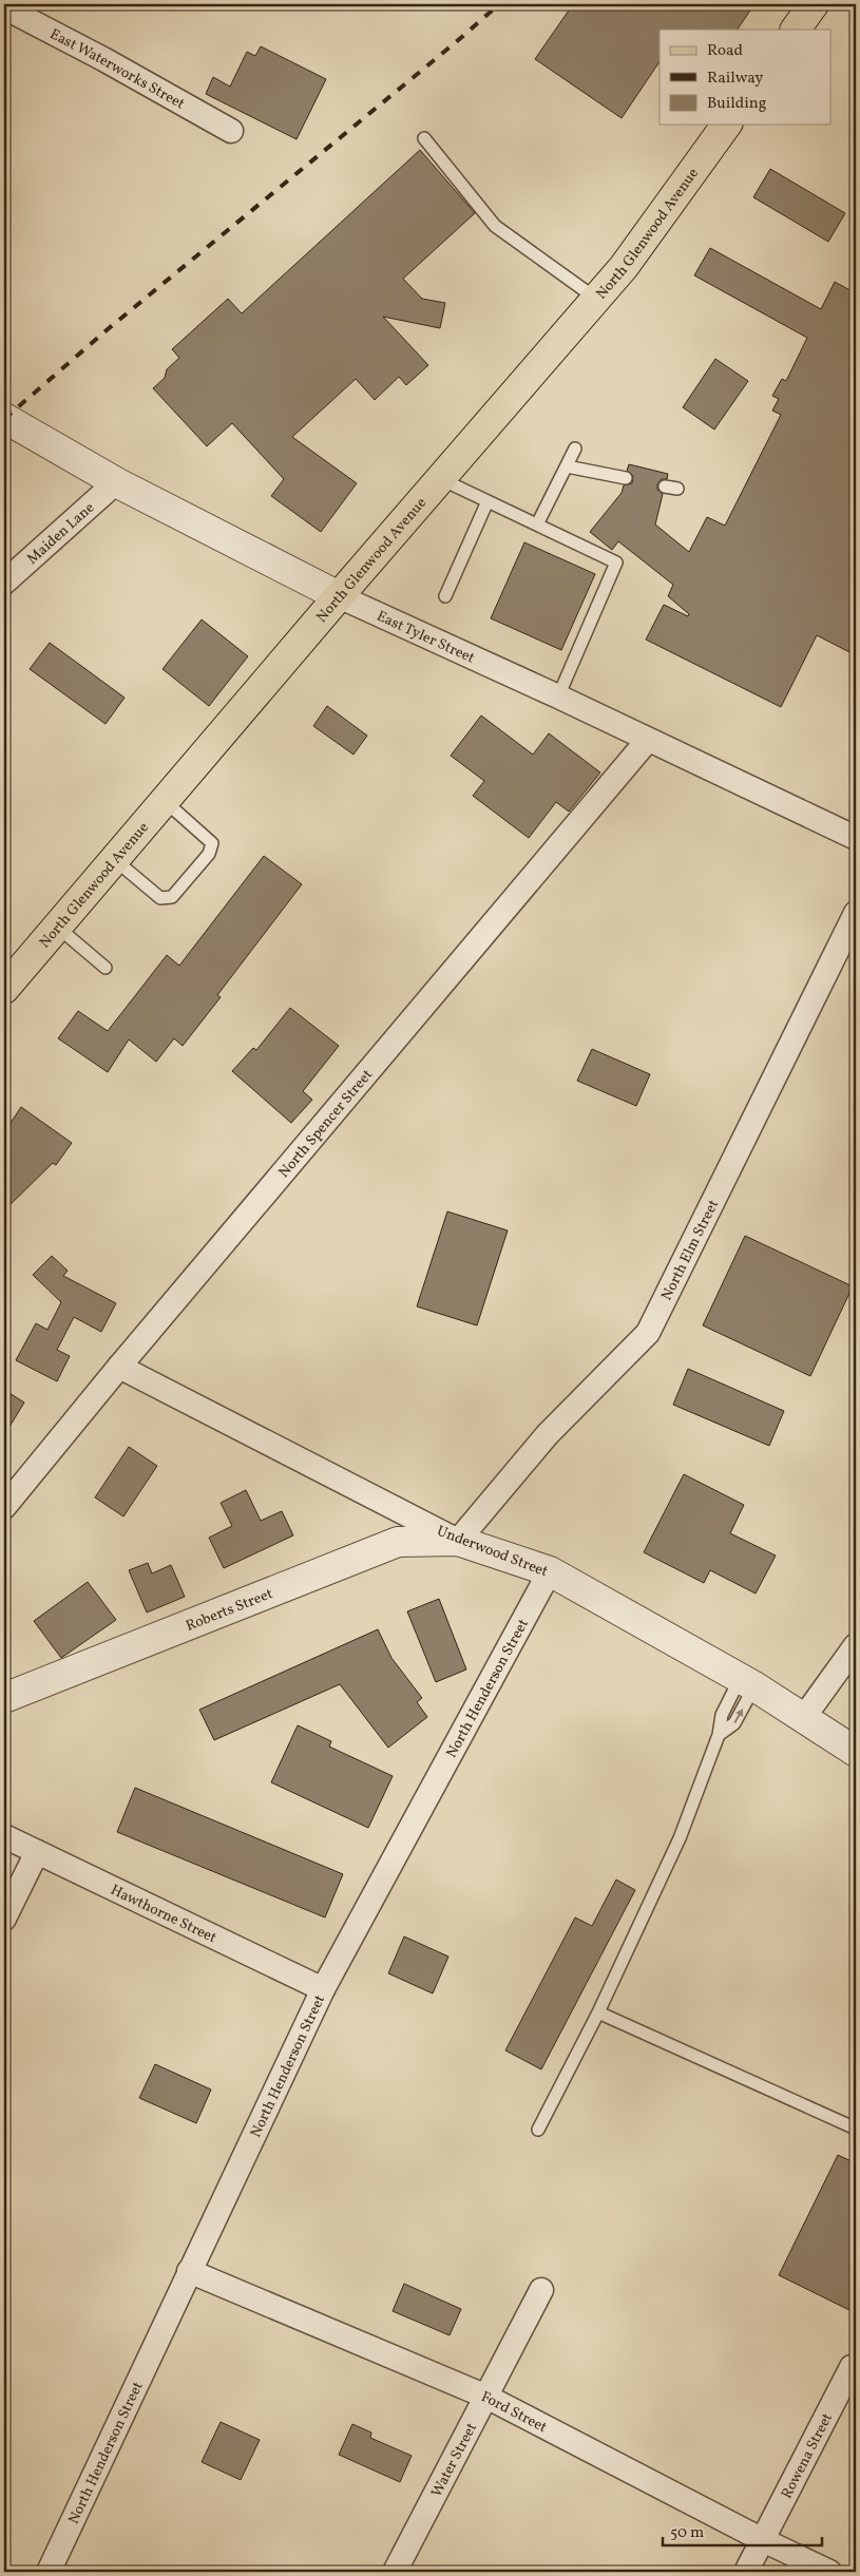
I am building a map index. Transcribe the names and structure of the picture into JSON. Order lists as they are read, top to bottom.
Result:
{
  "streets": {
    "main road": ["North Glenwood Avenue"],
    "street": [
      "East Waterworks Street",
      "Maiden Lane",
      "East Tyler Street",
      "North Spencer Street",
      "North Elm Street",
      "Underwood Street",
      "Roberts Street",
      "North Henderson Street",
      "Hawthorne Street",
      "Ford Street",
      "Rowena Street",
      "Water Street"
    ]
  },
  "crossings": [
    ["North Glenwood Avenue", "East Tyler Street"],
    ["Maiden Lane", "East Tyler Street"],
    ["East Tyler Street", "North Spencer Street"],
    ["North Spencer Street", "Underwood Street"],
    ["North Elm Street", "Underwood Street"],
    ["North Elm Street", "Roberts Street"],
    ["Underwood Street", "Roberts Street"],
    ["Underwood Street", "North Henderson Street"],
    ["North Henderson Street", "Hawthorne Street"],
    ["North Henderson Street", "Ford Street"],
    ["Ford Street", "Rowena Street"],
    ["Ford Street", "Water Street"]
  ],
  "legend": ["Road", "Railway", "Building"],
  "scale_bar": "50 m"
}
